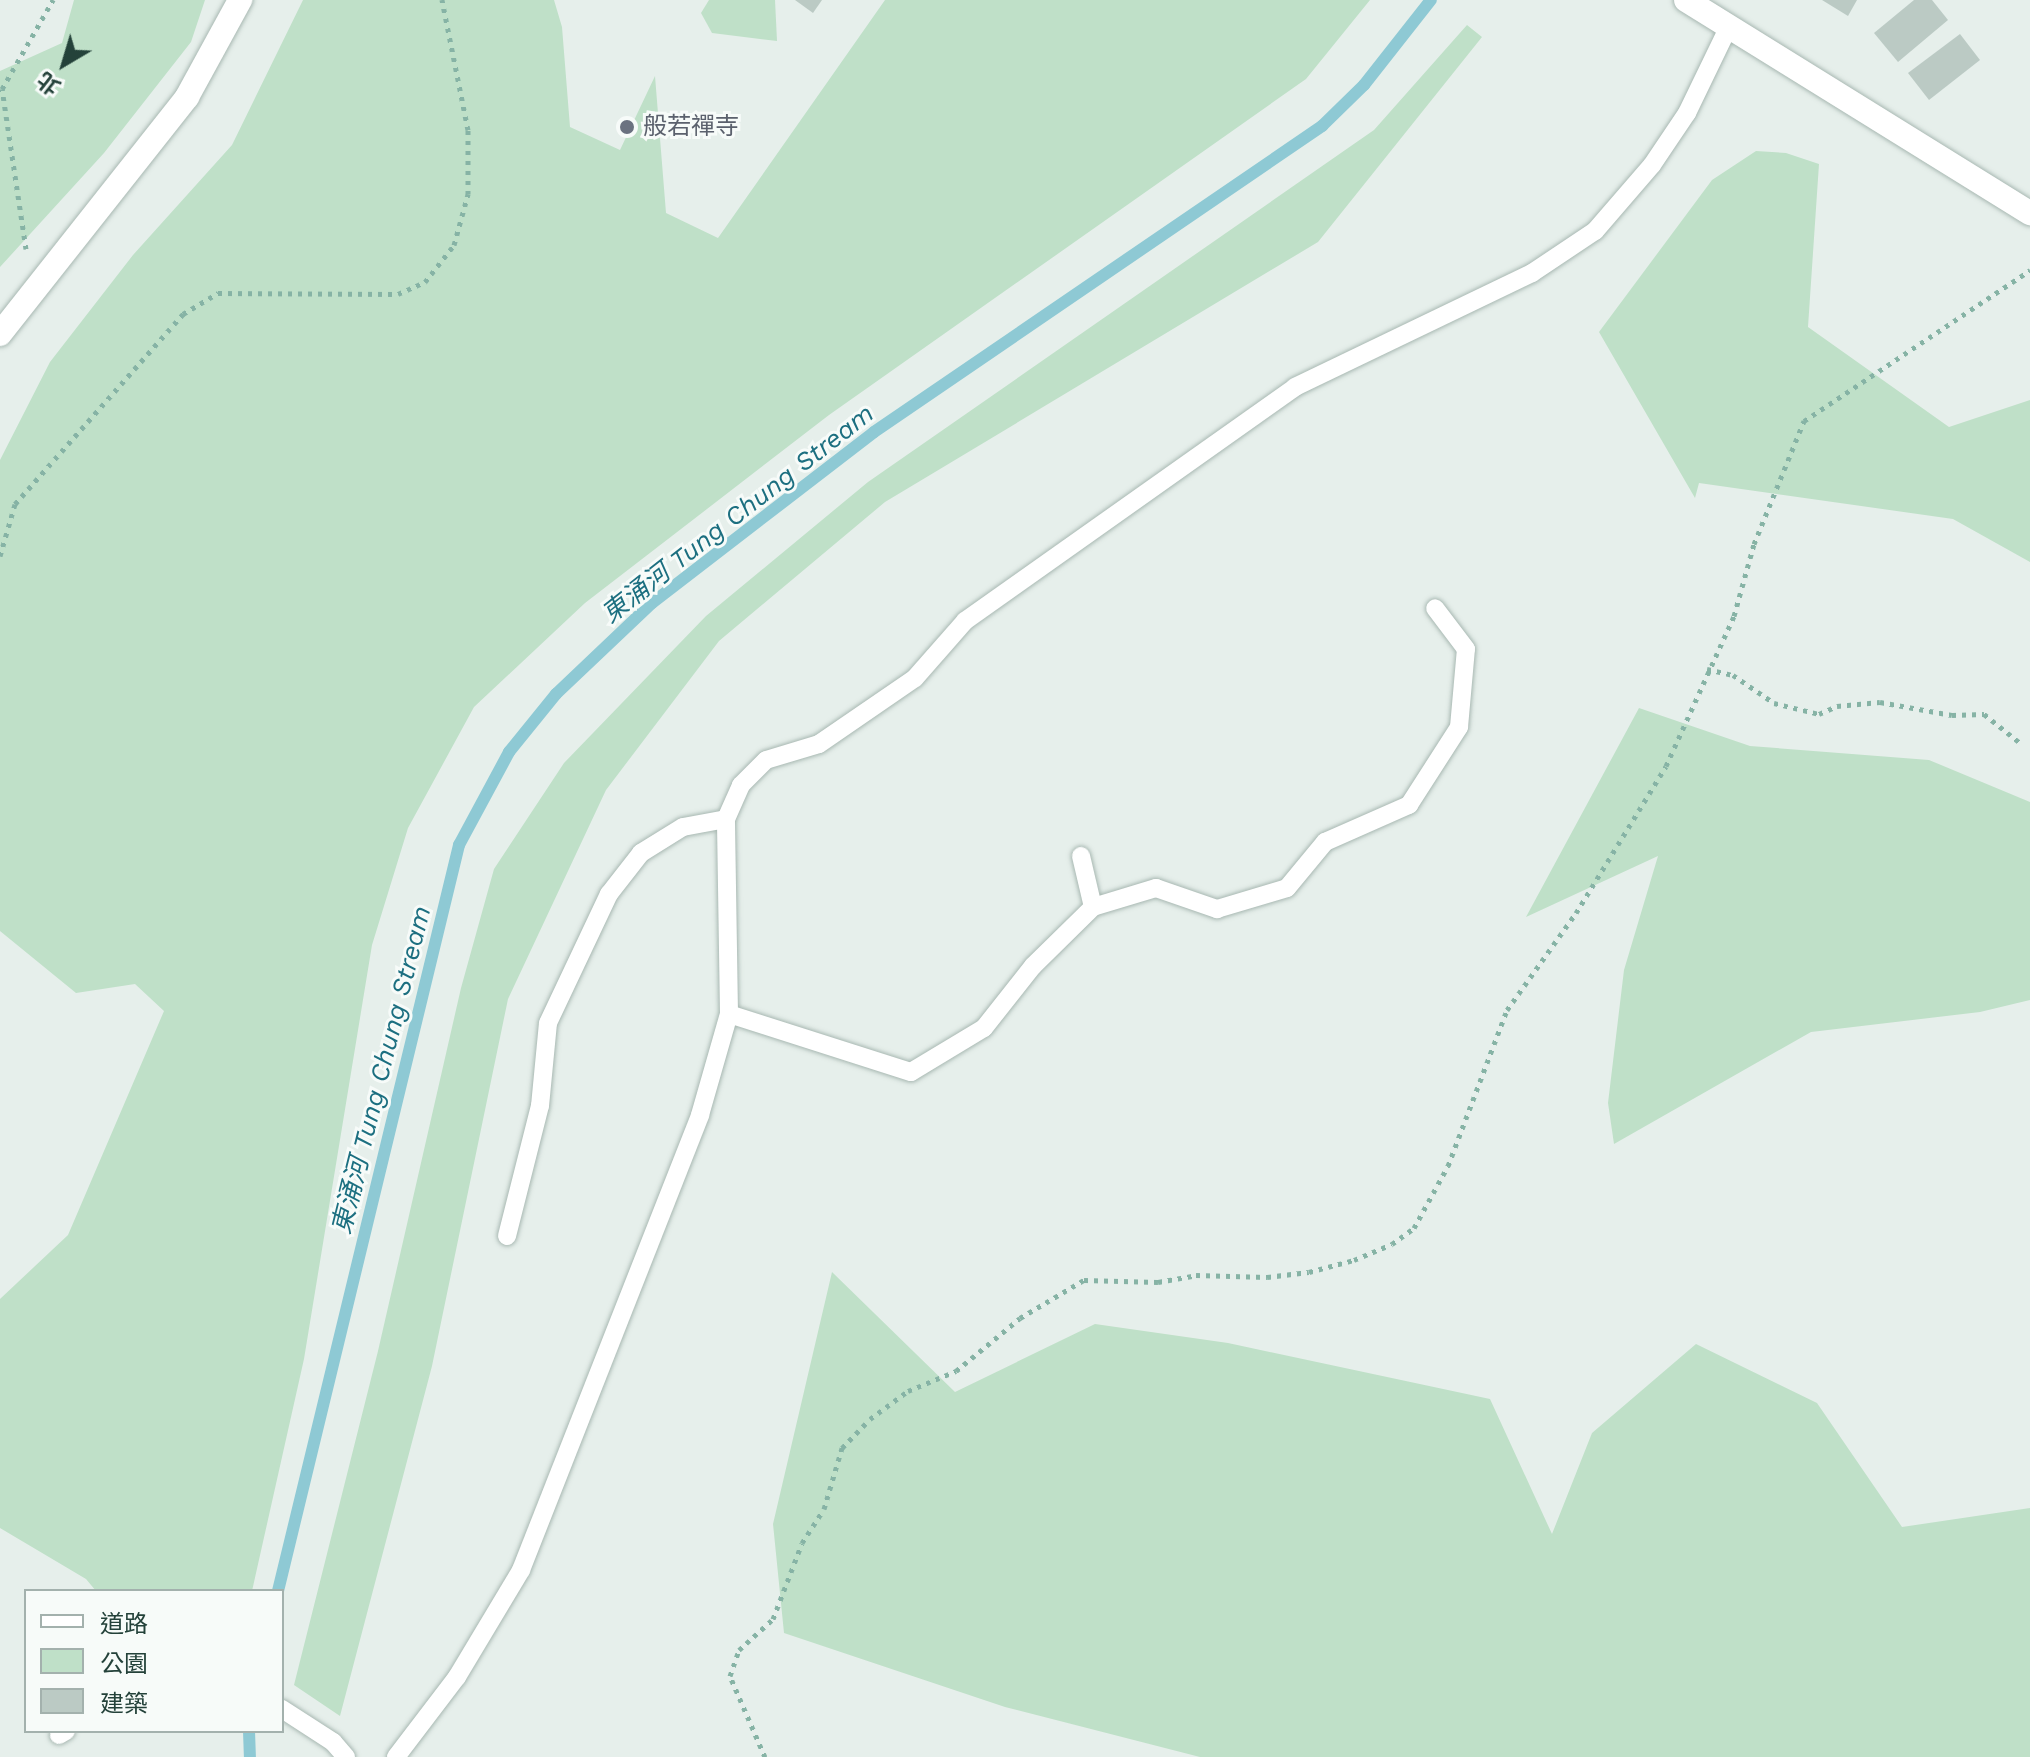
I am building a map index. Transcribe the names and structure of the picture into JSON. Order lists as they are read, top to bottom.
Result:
{
  "water": ["東涌河 Tung Chung Stream"],
  "places": ["般若禪寺"],
  "legend": ["道路", "公園", "建築"],
  "north": "bottom left"
}
